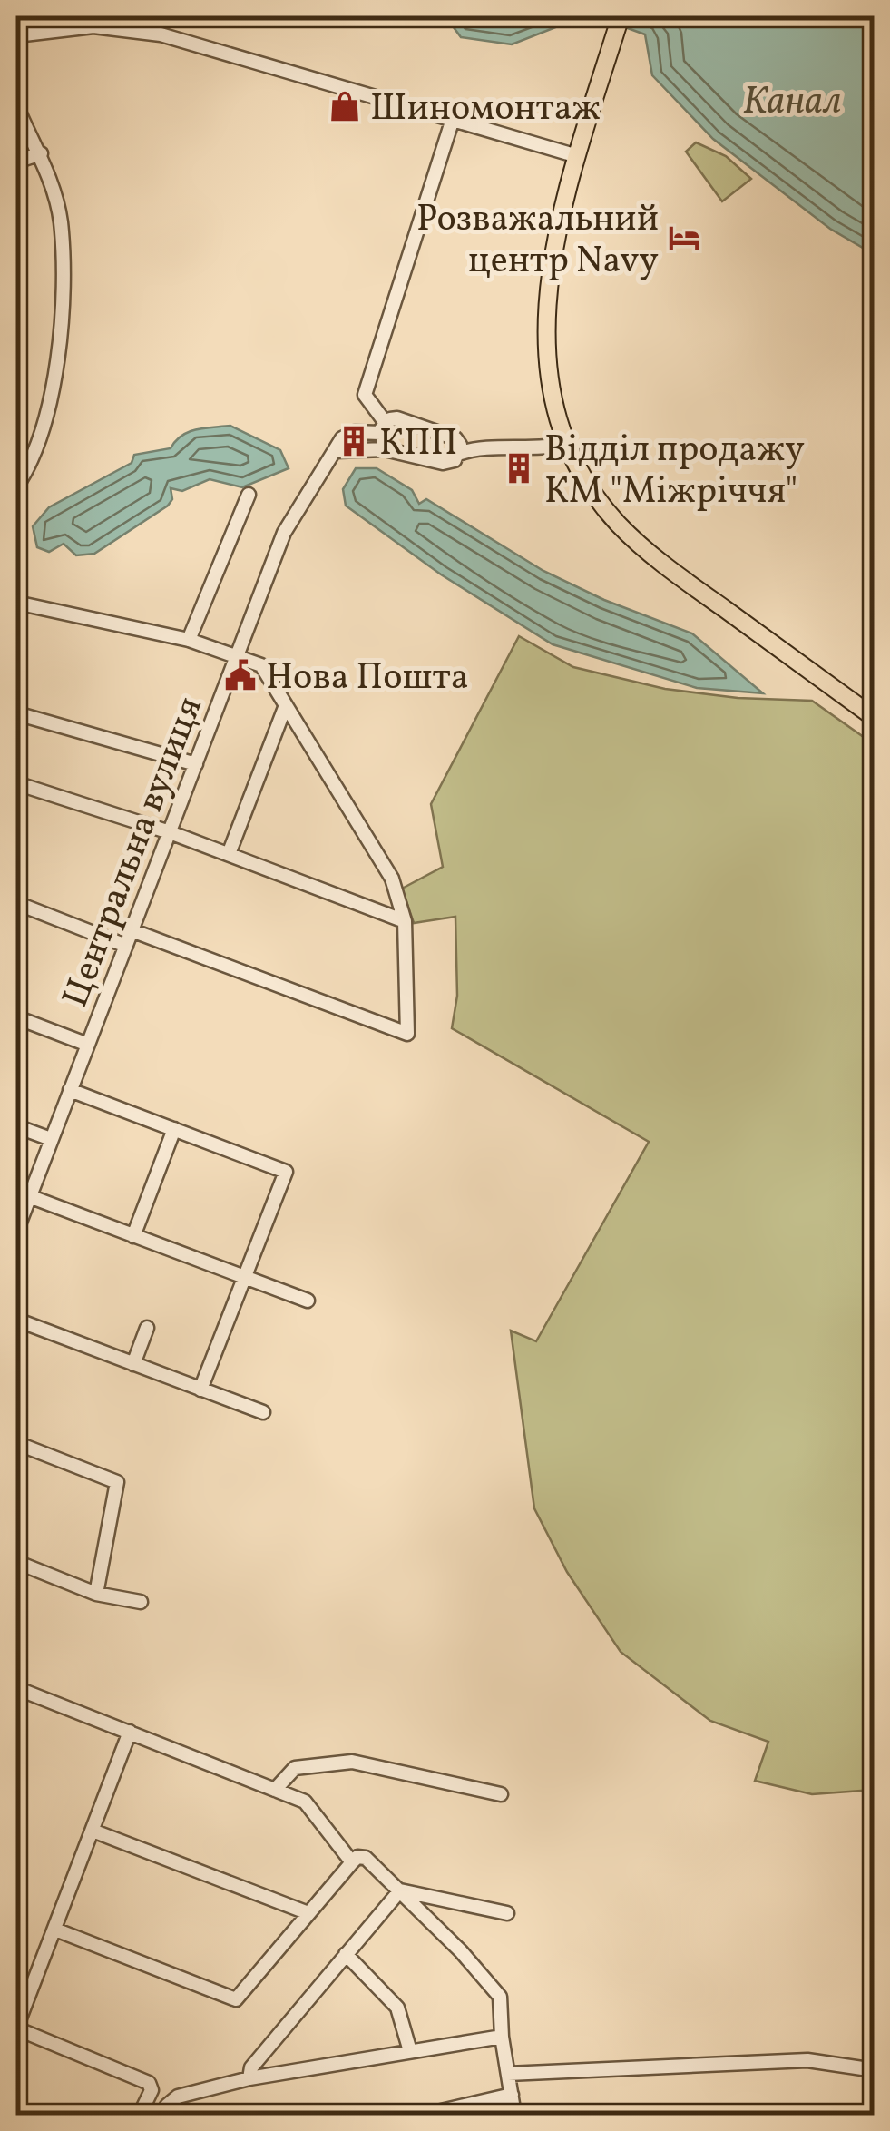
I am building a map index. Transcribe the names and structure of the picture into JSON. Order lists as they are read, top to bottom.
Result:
{
  "streets": {
    "street": ["Центральна вулиця"]
  },
  "water": ["Канал"],
  "places": {
    "shop": ["Шиномонтаж"],
    "hotel": ["Розважальний центр Navy"],
    "building": ["КПП", "Відділ продажу КМ \"Міжріччя\""],
    "public building": ["Нова Пошта"]
  }
}
